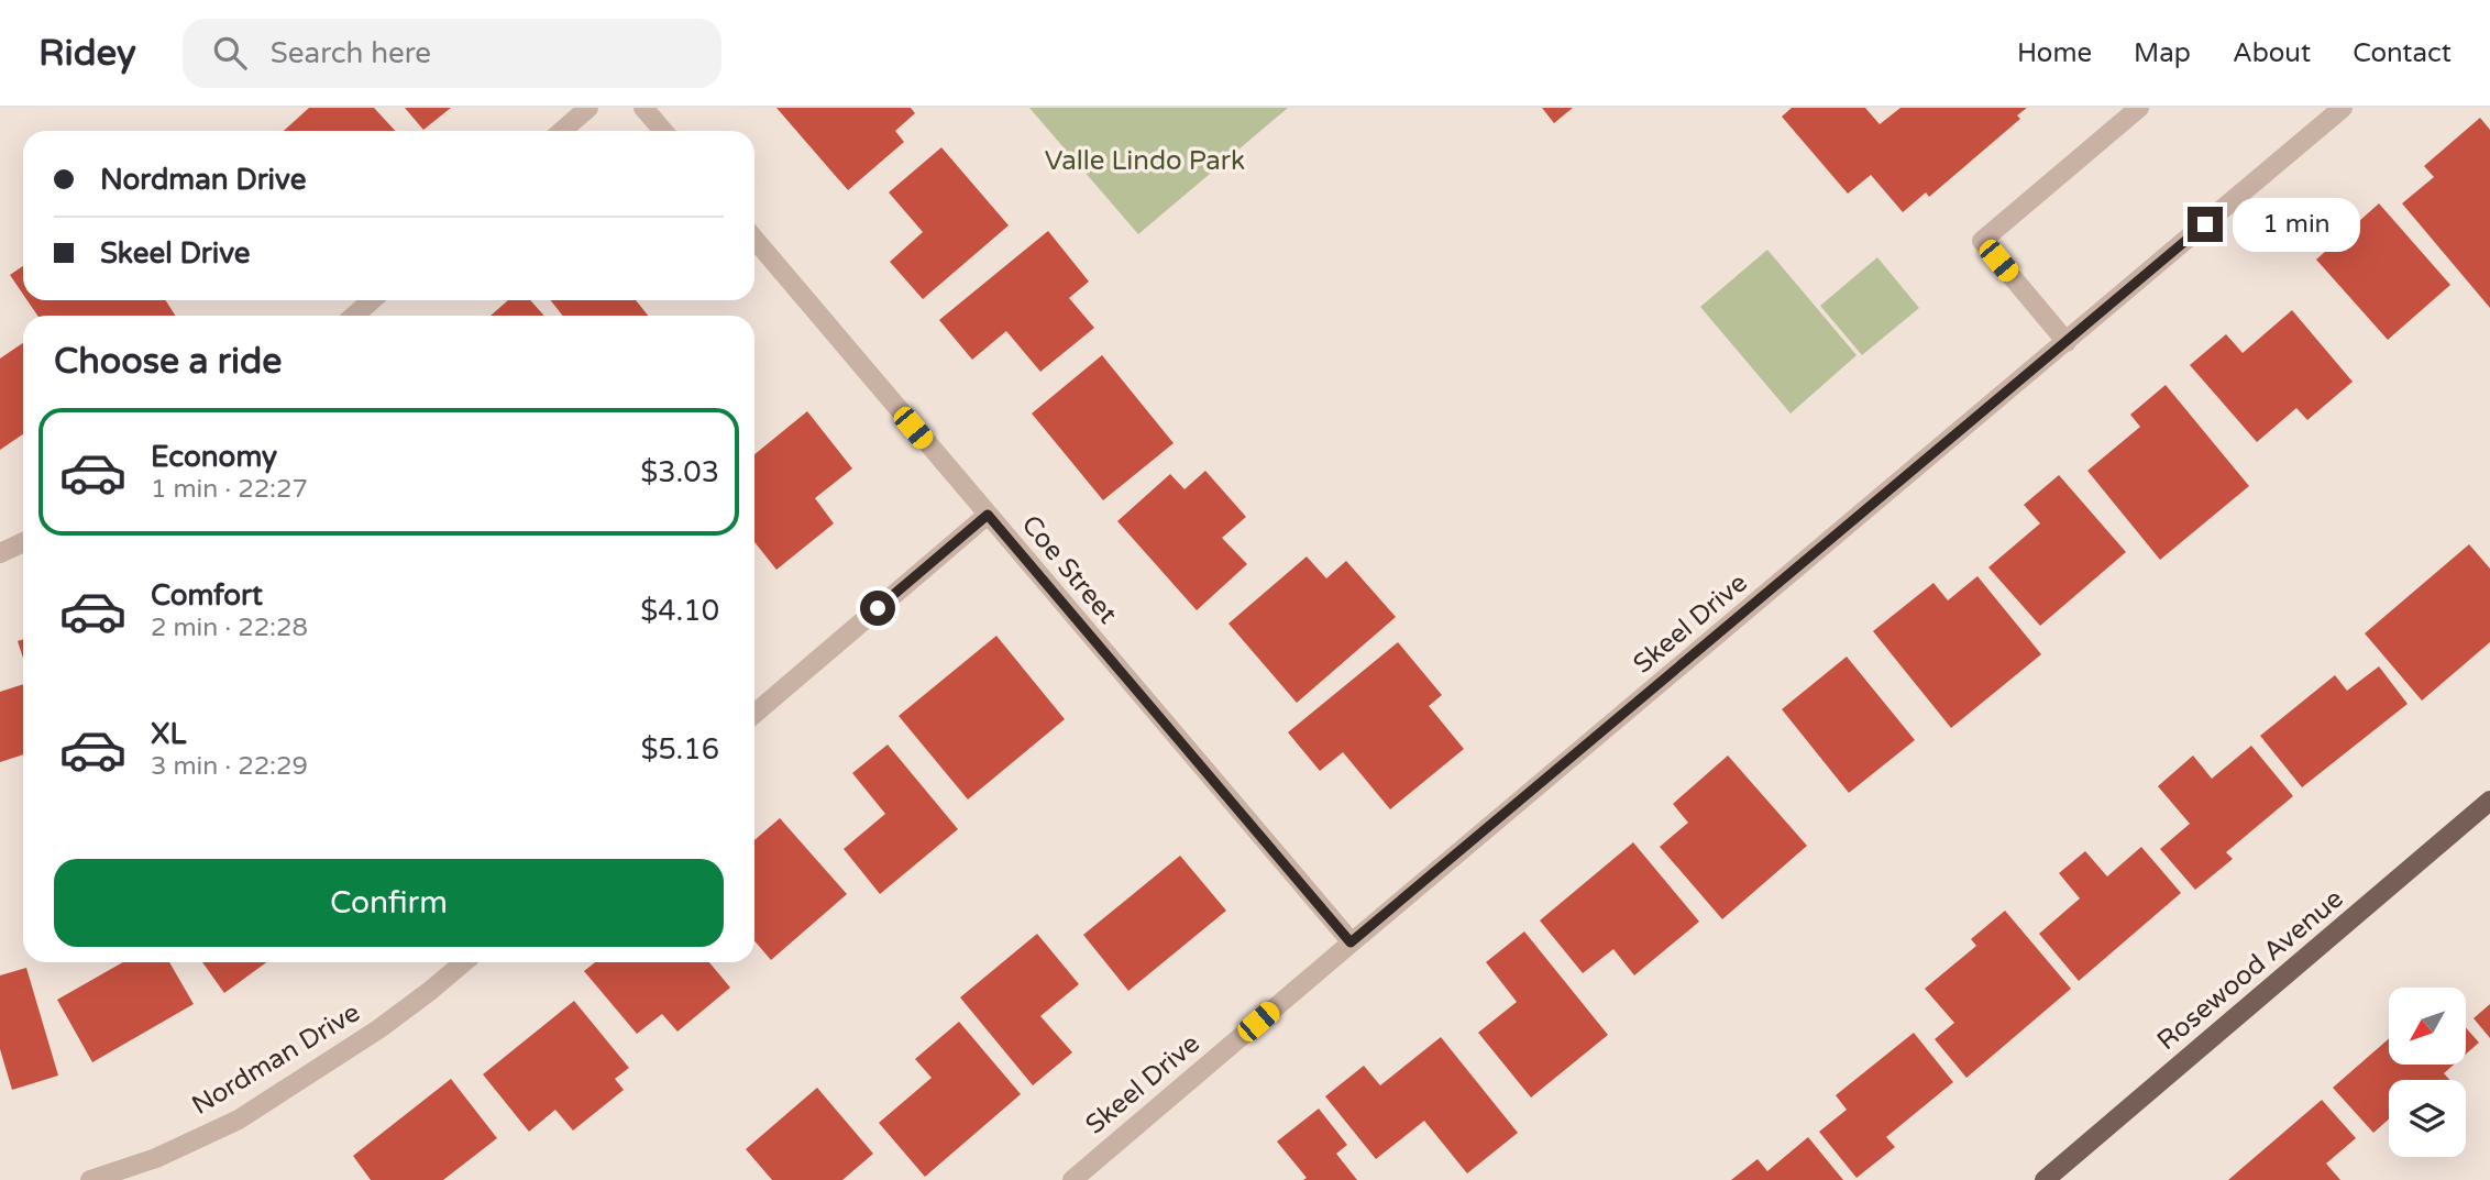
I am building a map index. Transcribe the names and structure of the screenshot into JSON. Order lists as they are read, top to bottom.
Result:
{
  "streets": {
    "main road": ["Rosewood Avenue"],
    "street": ["Coe Street", "Skeel Drive", "Nordman Drive"]
  },
  "crossings": [
    ["Coe Street", "Skeel Drive"]
  ],
  "parks": ["Valle Lindo Park"],
  "north": "bottom left",
  "page": {
    "header": "Ridey",
    "search": "Search here",
    "nav": [
      "Home",
      "Map",
      "About",
      "Contact"
    ],
    "banner": ["Nordman Drive", "Skeel Drive"],
    "bubble": "1 min",
    "heading": "Choose a ride",
    "list": [
      {
        "name": "Economy",
        "note": "1 min · 22:27",
        "value": "$3.03"
      },
      {
        "name": "Comfort",
        "note": "2 min · 22:28",
        "value": "$4.10"
      },
      {
        "name": "XL",
        "note": "3 min · 22:29",
        "value": "$5.16"
      }
    ],
    "buttons": "Confirm"
  }
}
